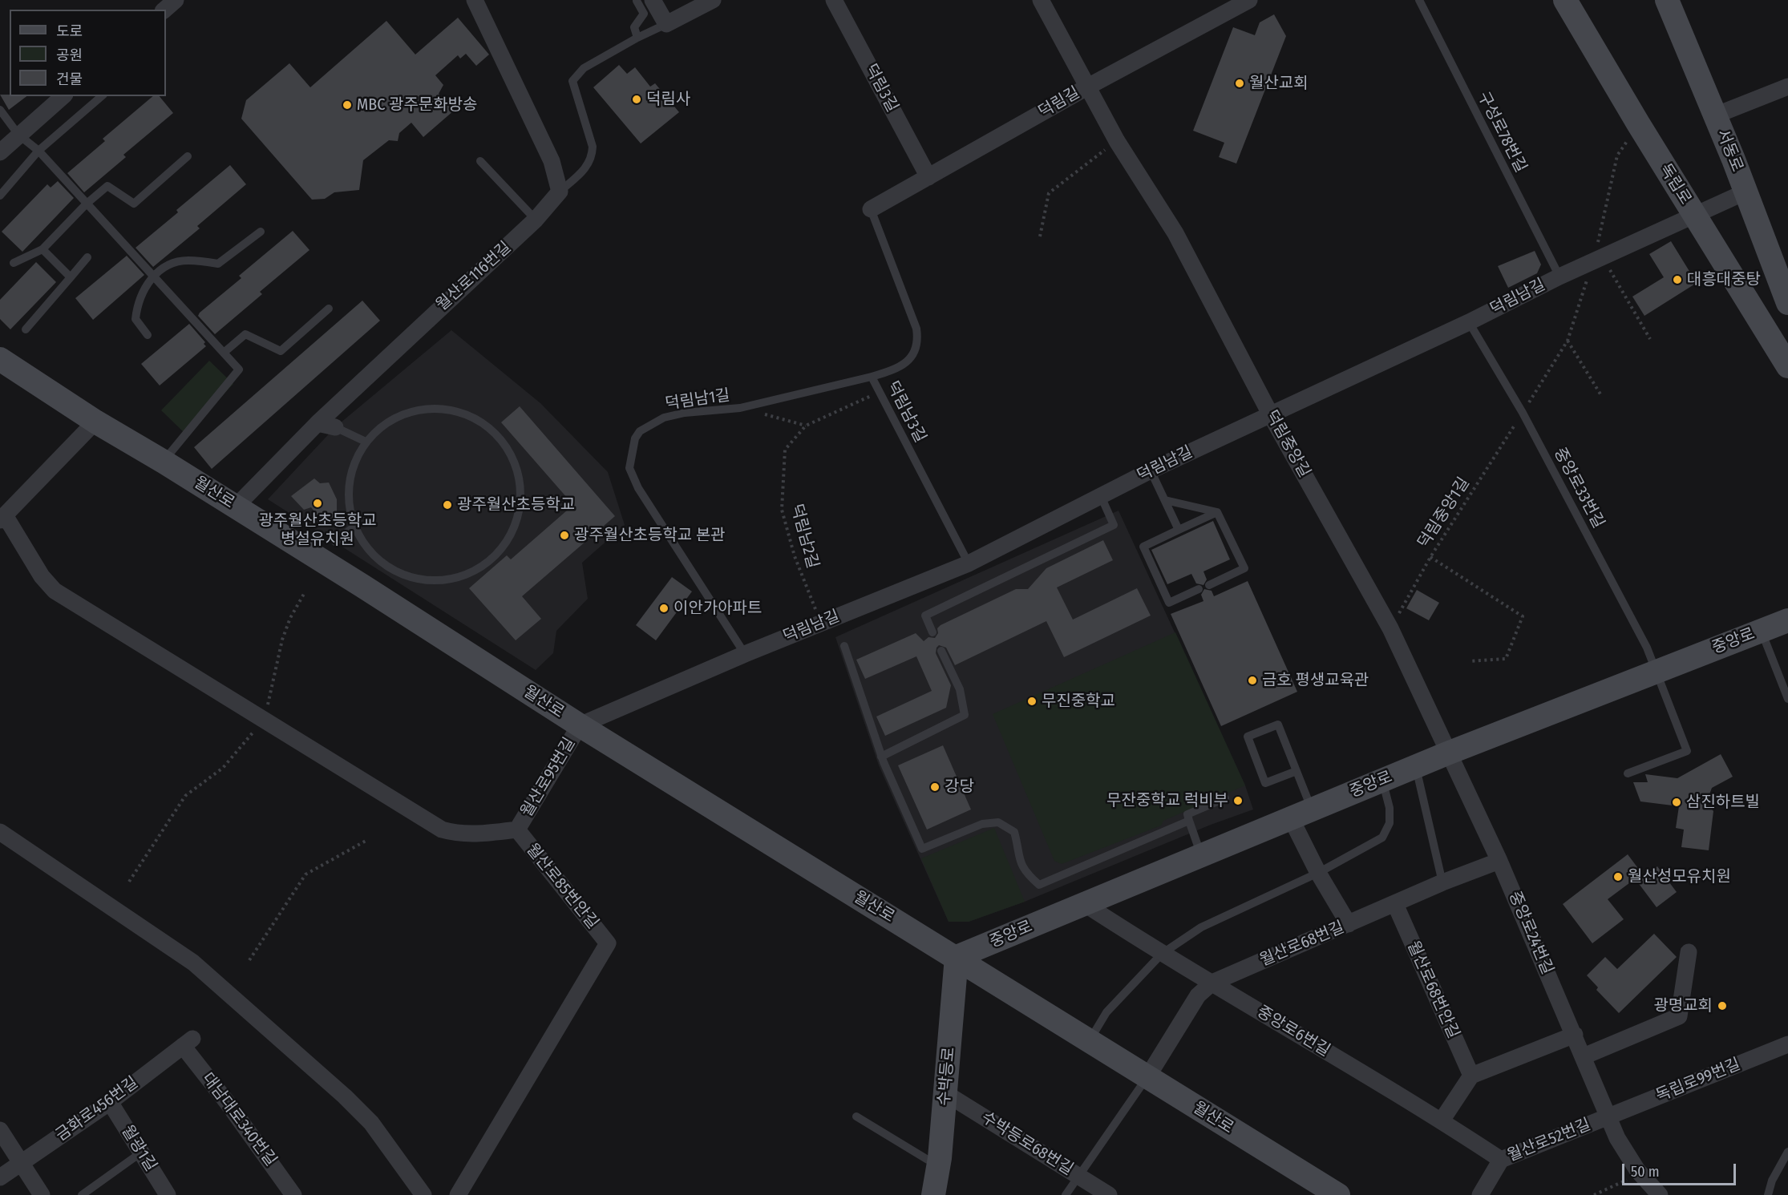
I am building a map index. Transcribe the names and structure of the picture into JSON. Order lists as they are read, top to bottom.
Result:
{
  "streets": {
    "street": [
      "덕림3길",
      "덕림길",
      "서동로",
      "독립로",
      "월산로116번길",
      "덕림남길",
      "덕림중앙길",
      "월산로",
      "중앙로",
      "월산로95번길",
      "월산로85번안길",
      "중앙로24번길",
      "월산로68번길",
      "월산로68번안길",
      "중앙로6번길",
      "수박등로",
      "독립로99번길",
      "금화로456번길",
      "대남대로340번길",
      "월산로52번길",
      "수박등로68번길",
      "월광1길"
    ],
    "lane": [
      "구성로78번길",
      "덕림남1길",
      "덕림남3길",
      "중앙로33번길"
    ],
    "path": ["덕림중앙1길", "덕림남2길"]
  },
  "crossings": [
    ["덕림3길", "덕림길"],
    ["덕림길", "덕림남3길"],
    ["덕림길", "덕림중앙길"],
    ["구성로78번길", "덕림남길"],
    ["서동로", "덕림남길"],
    ["독립로", "덕림남길"],
    ["월산로116번길", "월산로"],
    ["덕림남길", "덕림남1길"],
    ["덕림남길", "덕림남3길"],
    ["덕림남길", "덕림중앙길"],
    ["덕림남길", "중앙로33번길"],
    ["덕림남길", "월산로"],
    ["덕림남길", "덕림남2길"],
    ["덕림남길", "월산로95번길"],
    ["덕림남1길", "덕림남3길"],
    ["덕림남3길", "덕림남2길"],
    ["덕림중앙길", "덕림중앙1길"],
    ["덕림중앙길", "중앙로"],
    ["덕림중앙길", "중앙로24번길"],
    ["중앙로33번길", "덕림중앙1길"],
    ["중앙로33번길", "중앙로"],
    ["월산로", "중앙로"],
    ["월산로", "월산로95번길"],
    ["월산로", "월산로68번길"],
    ["월산로", "수박등로"],
    ["중앙로", "중앙로24번길"],
    ["중앙로", "중앙로6번길"],
    ["중앙로", "수박등로"],
    ["월산로95번길", "월산로85번안길"],
    ["중앙로24번길", "월산로68번길"],
    ["중앙로24번길", "독립로99번길"],
    ["중앙로24번길", "월산로52번길"],
    ["월산로68번길", "월산로68번안길"],
    ["월산로68번길", "중앙로6번길"],
    ["중앙로6번길", "월산로52번길"],
    ["수박등로", "수박등로68번길"],
    ["독립로99번길", "월산로52번길"],
    ["금화로456번길", "대남대로340번길"],
    ["금화로456번길", "월광1길"]
  ],
  "places": [
    "월산교회",
    "덕림사",
    "MBC 광주문화방송",
    "대흥대중탕",
    "광주월산초등학교 병설유치원",
    "광주월산초등학교",
    "광주월산초등학교 본관",
    "이안가아파트",
    "금호 평생교육관",
    "무진중학교",
    "강당",
    "무잔중학교 럭비부",
    "삼진하트빌",
    "월산성모유치원",
    "광명교회"
  ],
  "legend": ["도로", "공원", "건물"],
  "scale_bar": "50 m"
}
